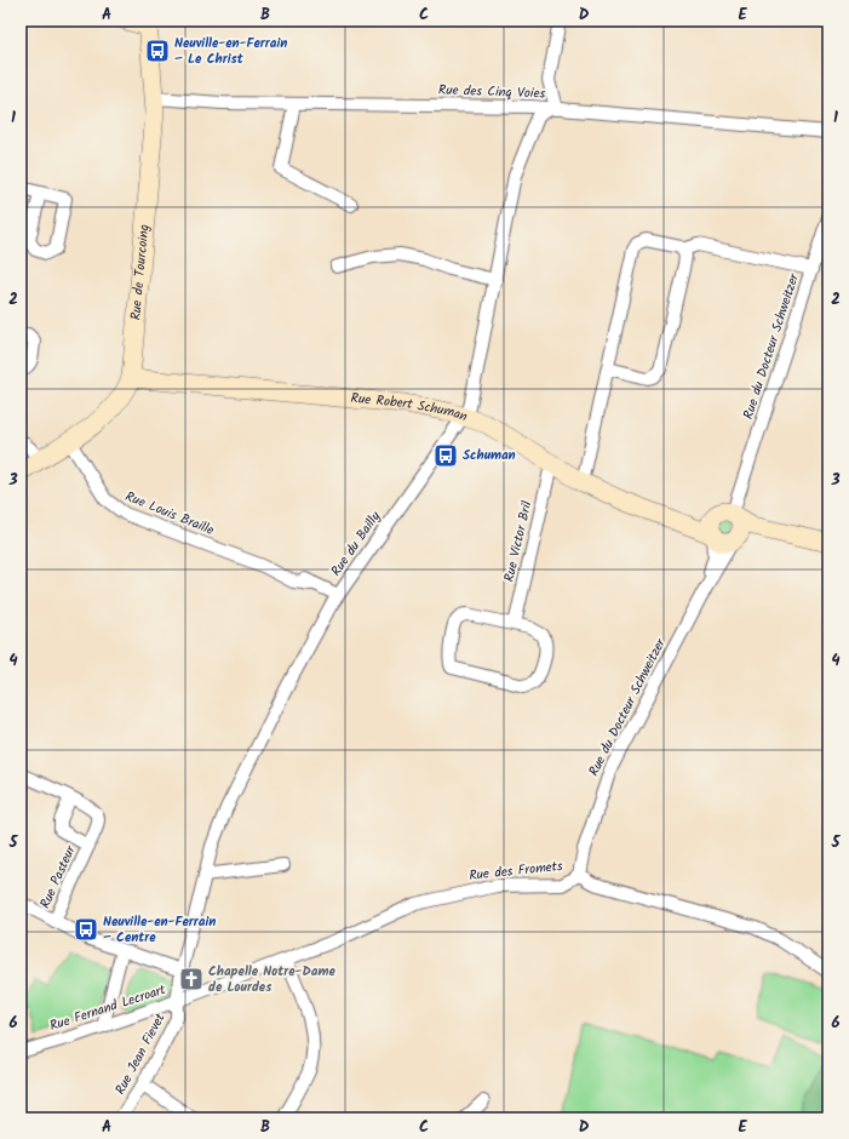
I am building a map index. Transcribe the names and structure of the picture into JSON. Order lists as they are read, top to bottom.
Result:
{
  "streets": {
    "main road": ["Rue de Tourcoing", "Rue Robert Schuman"],
    "street": [
      "Rue des Cinq Voies",
      "Rue du Docteur Schweitzer",
      "Rue Louis Braille",
      "Rue Victor Bril",
      "Rue du Bailly",
      "Rue des Fromets",
      "Rue Pasteur",
      "Rue Fernand Lecroart",
      "Rue Jean Fievet"
    ]
  },
  "crossings": [
    ["Rue des Cinq Voies", "Rue de Tourcoing"],
    ["Rue des Cinq Voies", "Rue du Bailly"],
    ["Rue de Tourcoing", "Rue Robert Schuman"],
    ["Rue de Tourcoing", "Rue Louis Braille"],
    ["Rue du Docteur Schweitzer", "Rue Robert Schuman"],
    ["Rue du Docteur Schweitzer", "Rue des Fromets"],
    ["Rue Robert Schuman", "Rue Victor Bril"],
    ["Rue Robert Schuman", "Rue du Bailly"],
    ["Rue Louis Braille", "Rue du Bailly"],
    ["Rue du Bailly", "Rue des Fromets"],
    ["Rue du Bailly", "Rue Fernand Lecroart"],
    ["Rue du Bailly", "Rue Jean Fievet"],
    ["Rue des Fromets", "Rue Fernand Lecroart"],
    ["Rue des Fromets", "Rue Jean Fievet"],
    ["Rue Fernand Lecroart", "Rue Jean Fievet"]
  ],
  "places": {
    "bus stop": ["Neuville-en-Ferrain – Le Christ", "Schuman", "Neuville-en-Ferrain – Centre"],
    "church": ["Chapelle Notre-Dame de Lourdes"]
  },
  "grid": {
    "columns": [
      "A",
      "B",
      "C",
      "D",
      "E"
    ],
    "rows": [
      "1",
      "2",
      "3",
      "4",
      "5",
      "6"
    ]
  }
}
